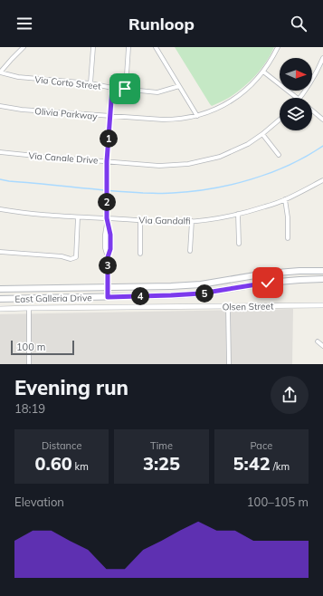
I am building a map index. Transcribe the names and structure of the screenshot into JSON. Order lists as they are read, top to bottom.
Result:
{
  "streets": {
    "main road": ["East Galleria Drive"],
    "street": [
      "Via Corto Street",
      "Olivia Parkway",
      "Via Canale Drive",
      "Via Gandalfi",
      "Olsen Street"
    ]
  },
  "scale_bar": "100 m",
  "north": "right",
  "page": {
    "header": "Runloop",
    "pins": [
      "1",
      "2",
      "3",
      "5",
      "4"
    ],
    "scale": "100 m",
    "heading": ["Evening run", "18:19"],
    "stats": [
      ["Distance", "0.60 km"],
      ["Time", "3:25"],
      ["Pace", "5:42 /km"]
    ],
    "chart": ["Elevation", "100–105 m"]
  }
}
